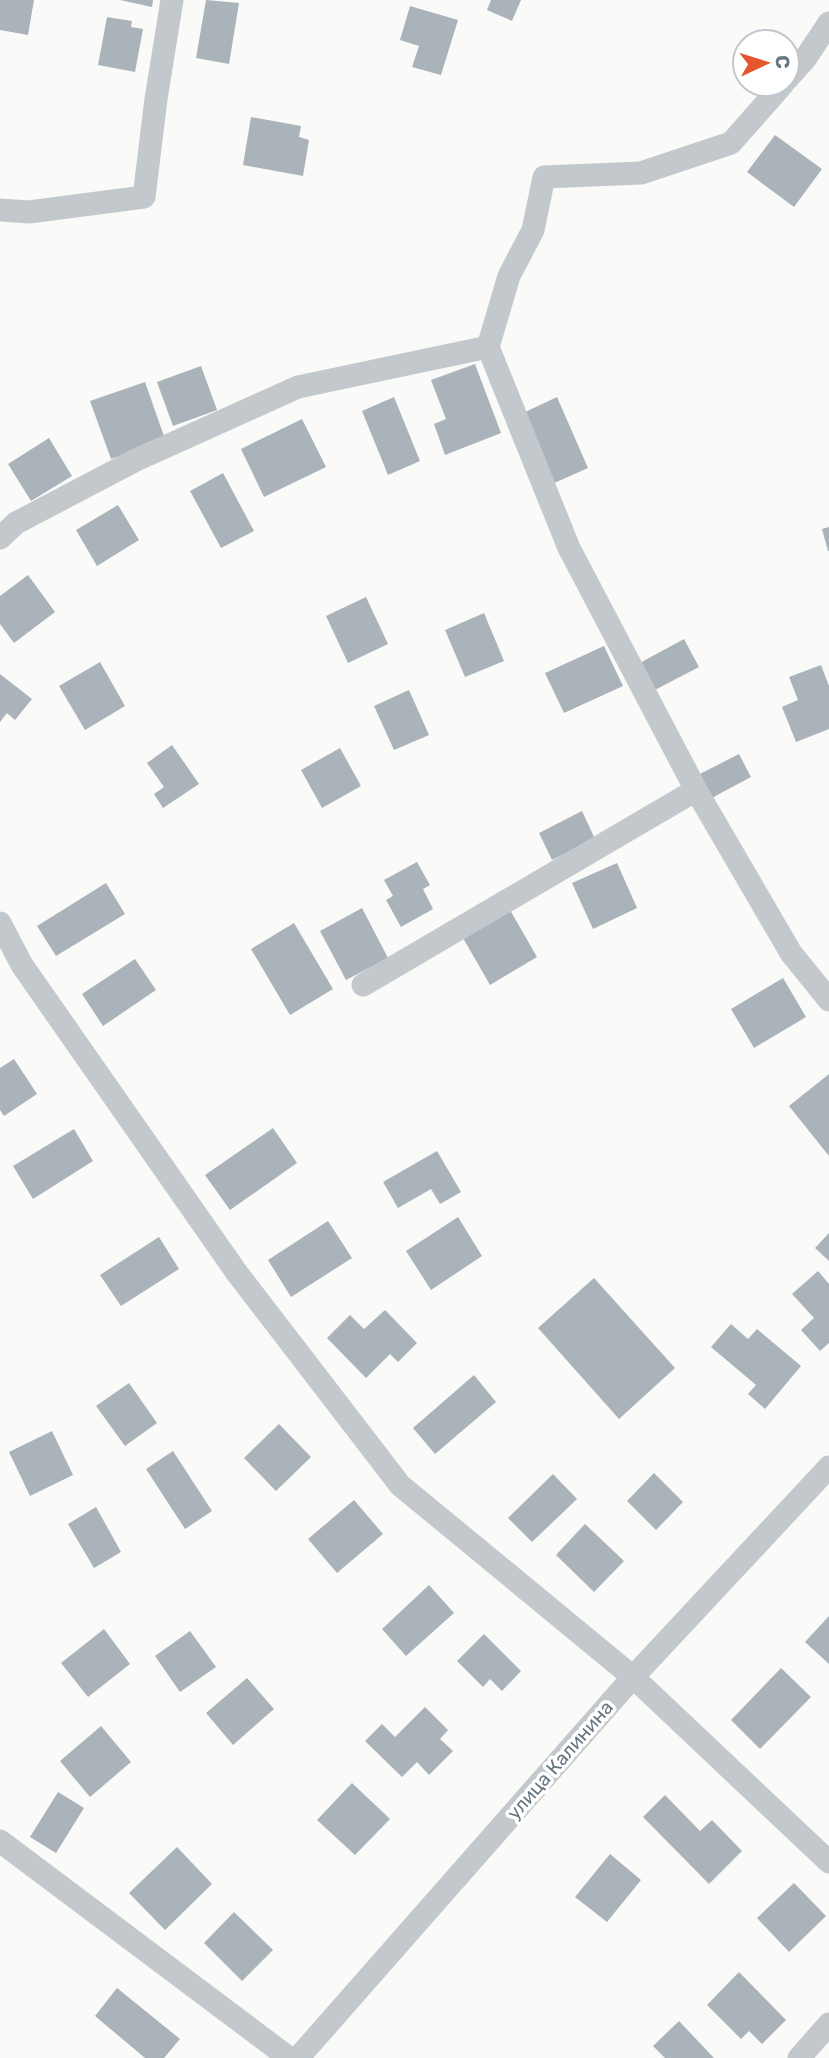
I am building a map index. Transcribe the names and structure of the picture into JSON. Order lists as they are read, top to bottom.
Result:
{
  "streets": {
    "street": ["улица Калинина"]
  },
  "north": "right"
}
